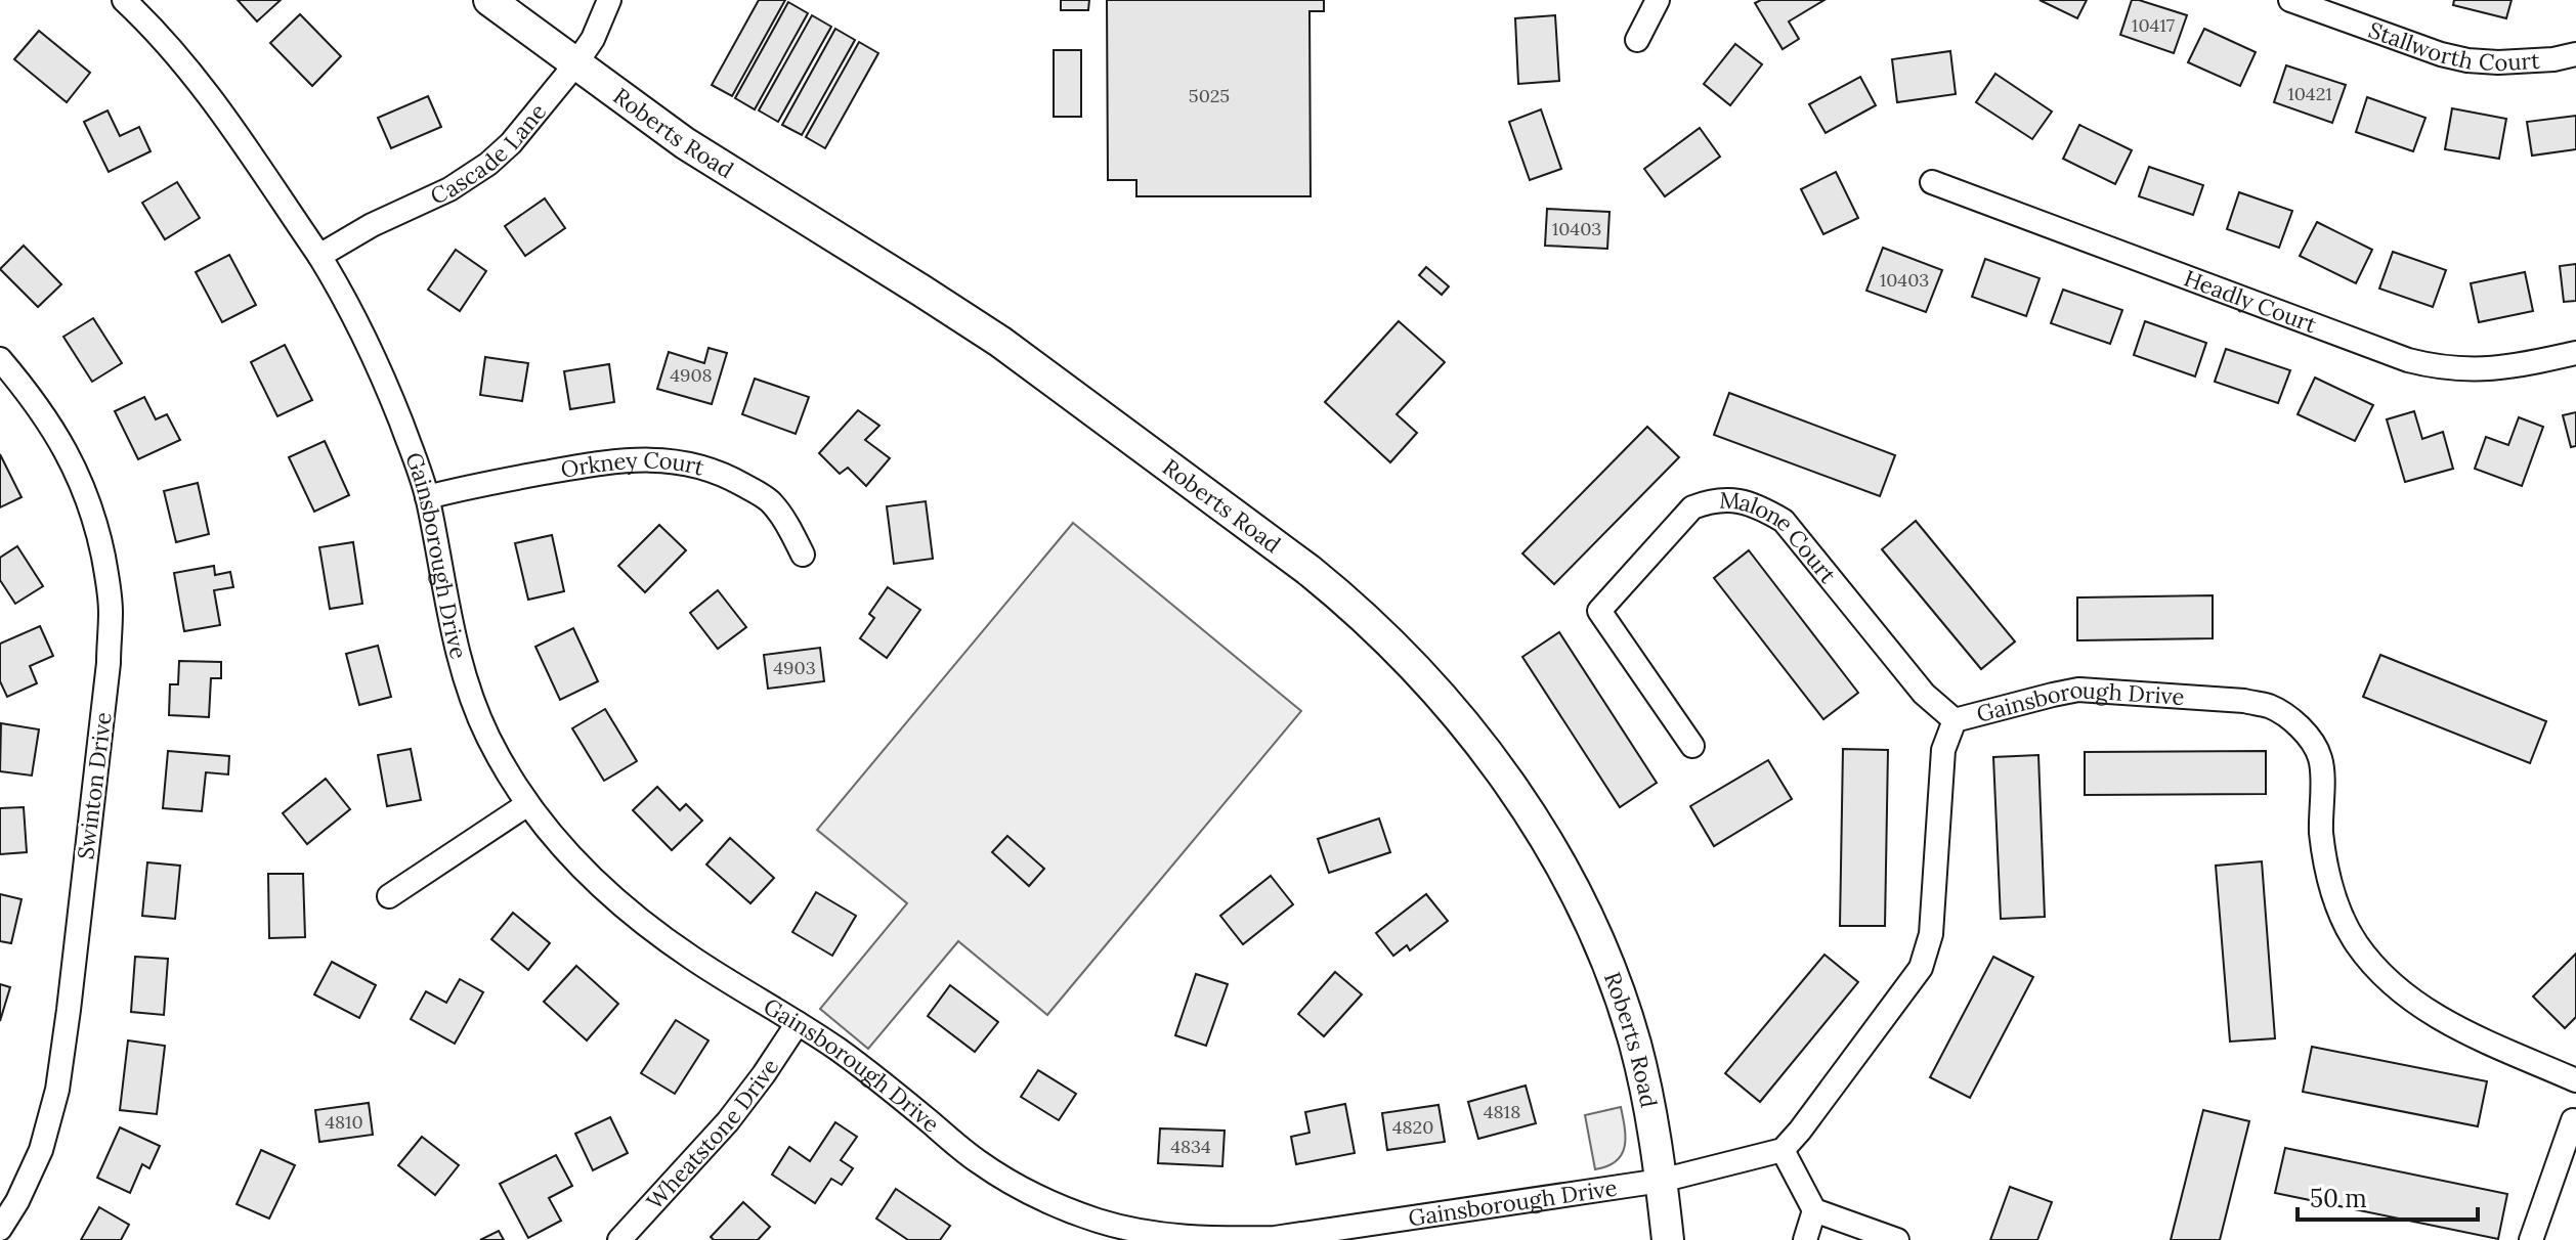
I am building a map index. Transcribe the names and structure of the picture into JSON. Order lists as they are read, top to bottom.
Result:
{
  "streets": {
    "main road": ["Roberts Road"],
    "street": [
      "Stallworth Court",
      "Cascade Lane",
      "Headly Court",
      "Orkney Court",
      "Malone Court",
      "Gainsborough Drive",
      "Swinton Drive",
      "Wheatstone Drive"
    ]
  },
  "crossings": [
    ["Roberts Road", "Cascade Lane"],
    ["Roberts Road", "Gainsborough Drive"],
    ["Cascade Lane", "Gainsborough Drive"],
    ["Orkney Court", "Gainsborough Drive"],
    ["Malone Court", "Gainsborough Drive"],
    ["Gainsborough Drive", "Wheatstone Drive"]
  ],
  "house_numbers": [
    "10417",
    "10421",
    "5025",
    "10403",
    "10403",
    "4908",
    "4903",
    "4818",
    "4810",
    "4820",
    "4834"
  ],
  "scale_bar": "50 m"
}
